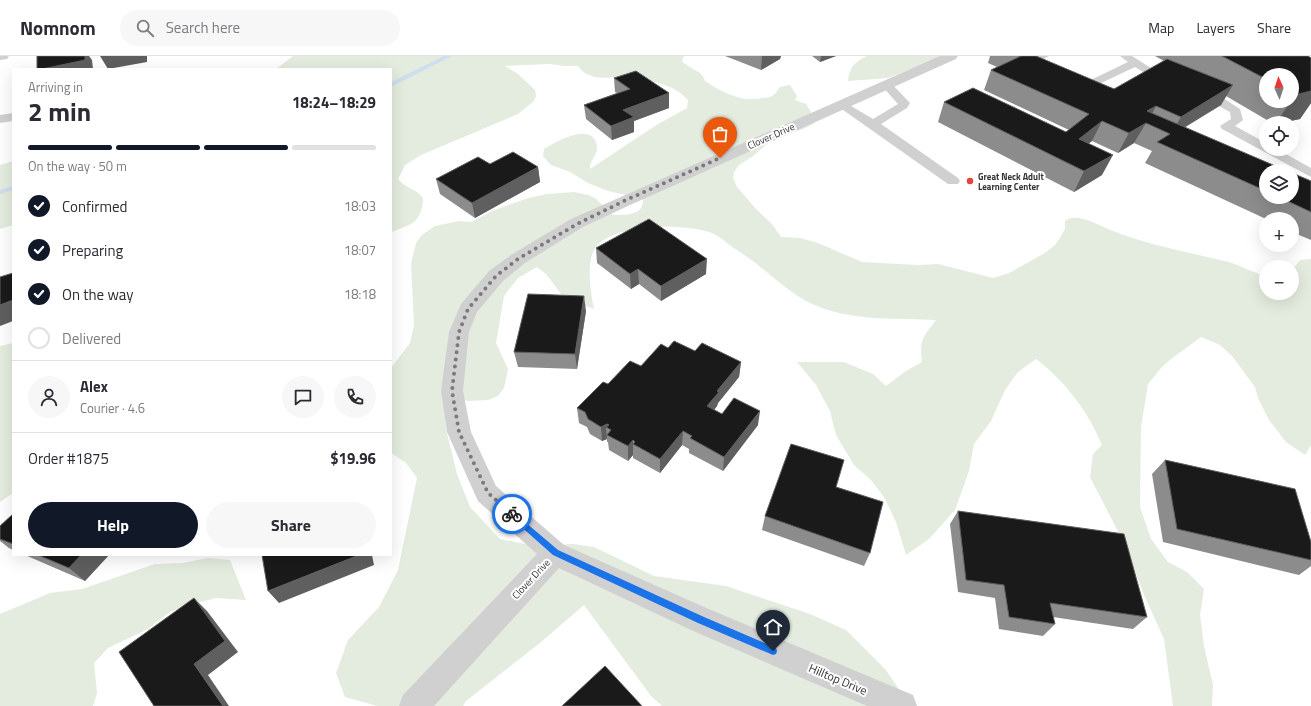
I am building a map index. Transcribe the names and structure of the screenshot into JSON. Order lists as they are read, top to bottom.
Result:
{
  "streets": {
    "street": ["Clover Drive", "Hilltop Drive"]
  },
  "crossings": [
    ["Clover Drive", "Hilltop Drive"]
  ],
  "places": ["Great Neck Adult Learning Center"],
  "north": "top",
  "page": {
    "header": "Nomnom",
    "search": "Search here",
    "nav": ["Map", "Layers", "Share"],
    "map_buttons": ["+", "−"],
    "heading": ["2 min", "Arriving in", "18:24–18:29"],
    "panel": [
      "Alex",
      "Courier · 4.6",
      "Order #1875",
      "$19.96"
    ],
    "bar": "On the way · 50 m",
    "list": [
      ["Confirmed", "18:03"],
      ["Preparing", "18:07"],
      ["On the way", "18:18"],
      "Delivered"
    ],
    "buttons": ["Help", "Share"]
  }
}
